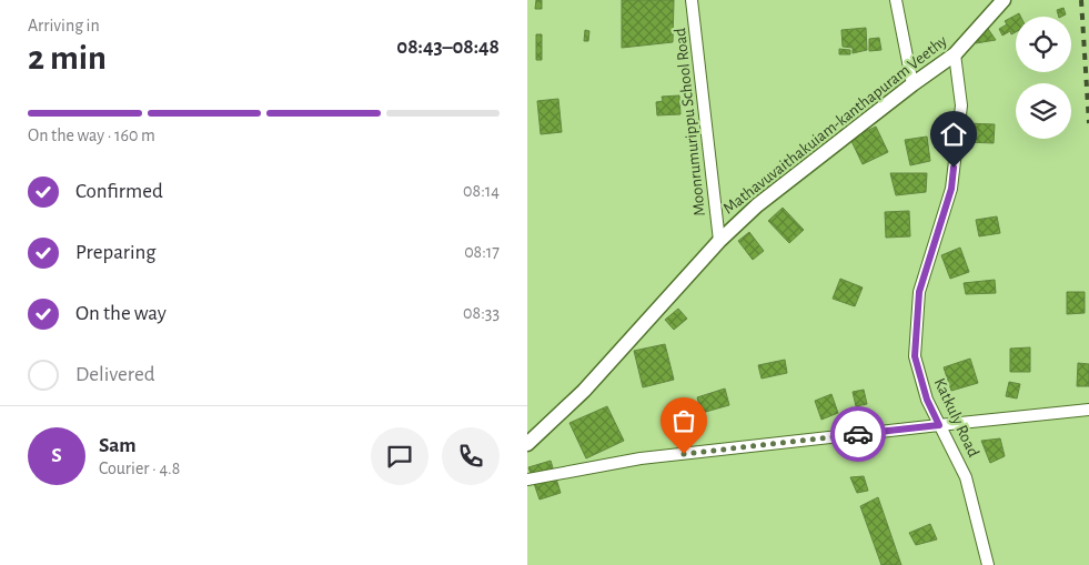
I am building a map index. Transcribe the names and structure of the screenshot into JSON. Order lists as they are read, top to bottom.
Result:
{
  "streets": {
    "street": ["Moonrumurippu School Road", "Mathavuvaithakuiam-kanthapuram Veethy", "Katkuly Road"]
  },
  "crossings": [
    ["Moonrumurippu School Road", "Mathavuvaithakuiam-kanthapuram Veethy"],
    ["Mathavuvaithakuiam-kanthapuram Veethy", "Katkuly Road"]
  ],
  "page": {
    "heading": ["2 min", "Arriving in", "08:43–08:48"],
    "panel": ["Sam", "Courier · 4.8"],
    "bar": "On the way · 160 m",
    "list": [
      ["Confirmed", "08:14"],
      ["Preparing", "08:17"],
      ["On the way", "08:33"],
      "Delivered"
    ],
    "round": "S"
  }
}
